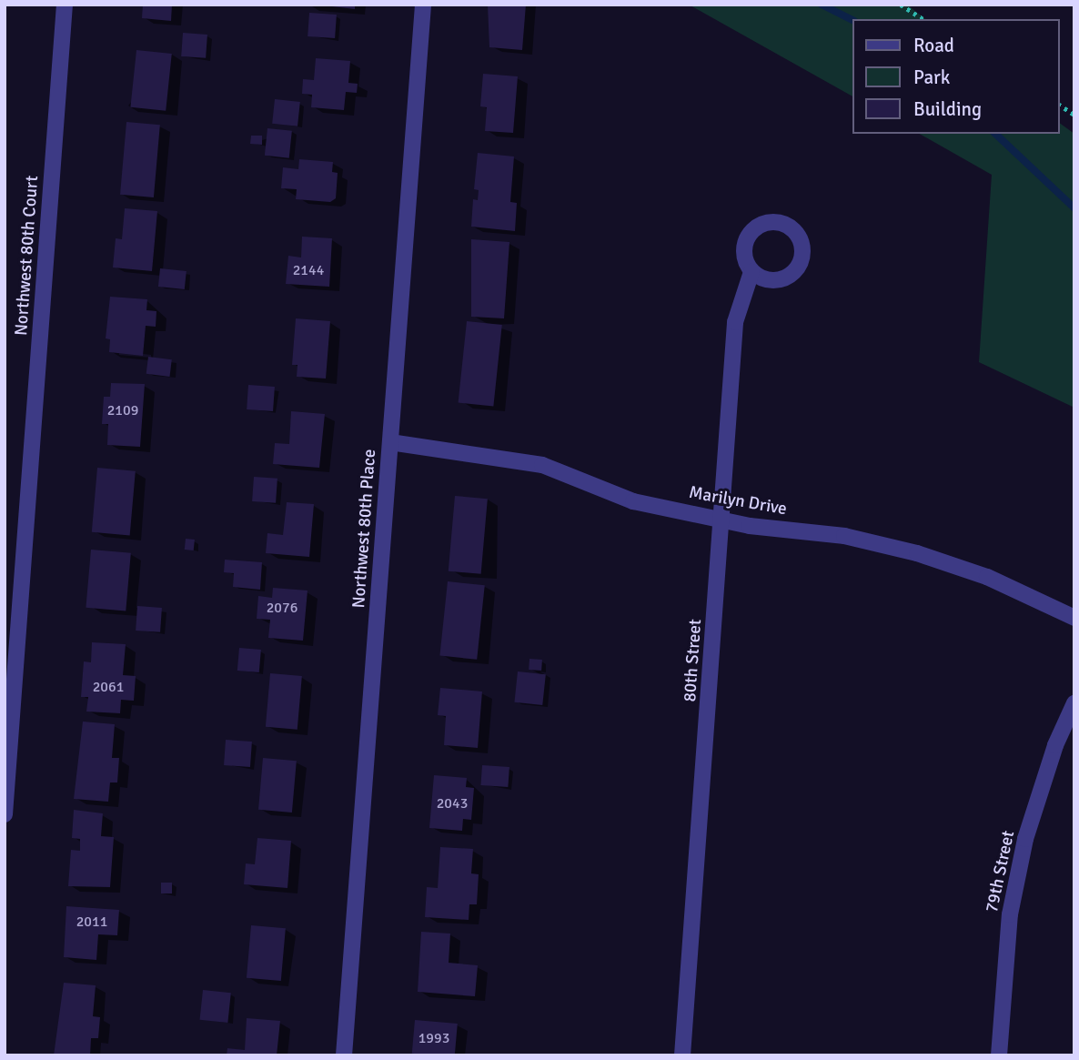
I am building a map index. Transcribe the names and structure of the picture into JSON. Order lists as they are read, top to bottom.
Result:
{
  "streets": {
    "street": [
      "Northwest 80th Court",
      "Marilyn Drive",
      "Northwest 80th Place",
      "80th Street",
      "79th Street"
    ]
  },
  "crossings": [
    ["Marilyn Drive", "Northwest 80th Place"],
    ["Marilyn Drive", "80th Street"]
  ],
  "house_numbers": [
    "2144",
    "2109",
    "2076",
    "2061",
    "2043",
    "2011",
    "1993"
  ],
  "legend": ["Road", "Park", "Building"]
}
